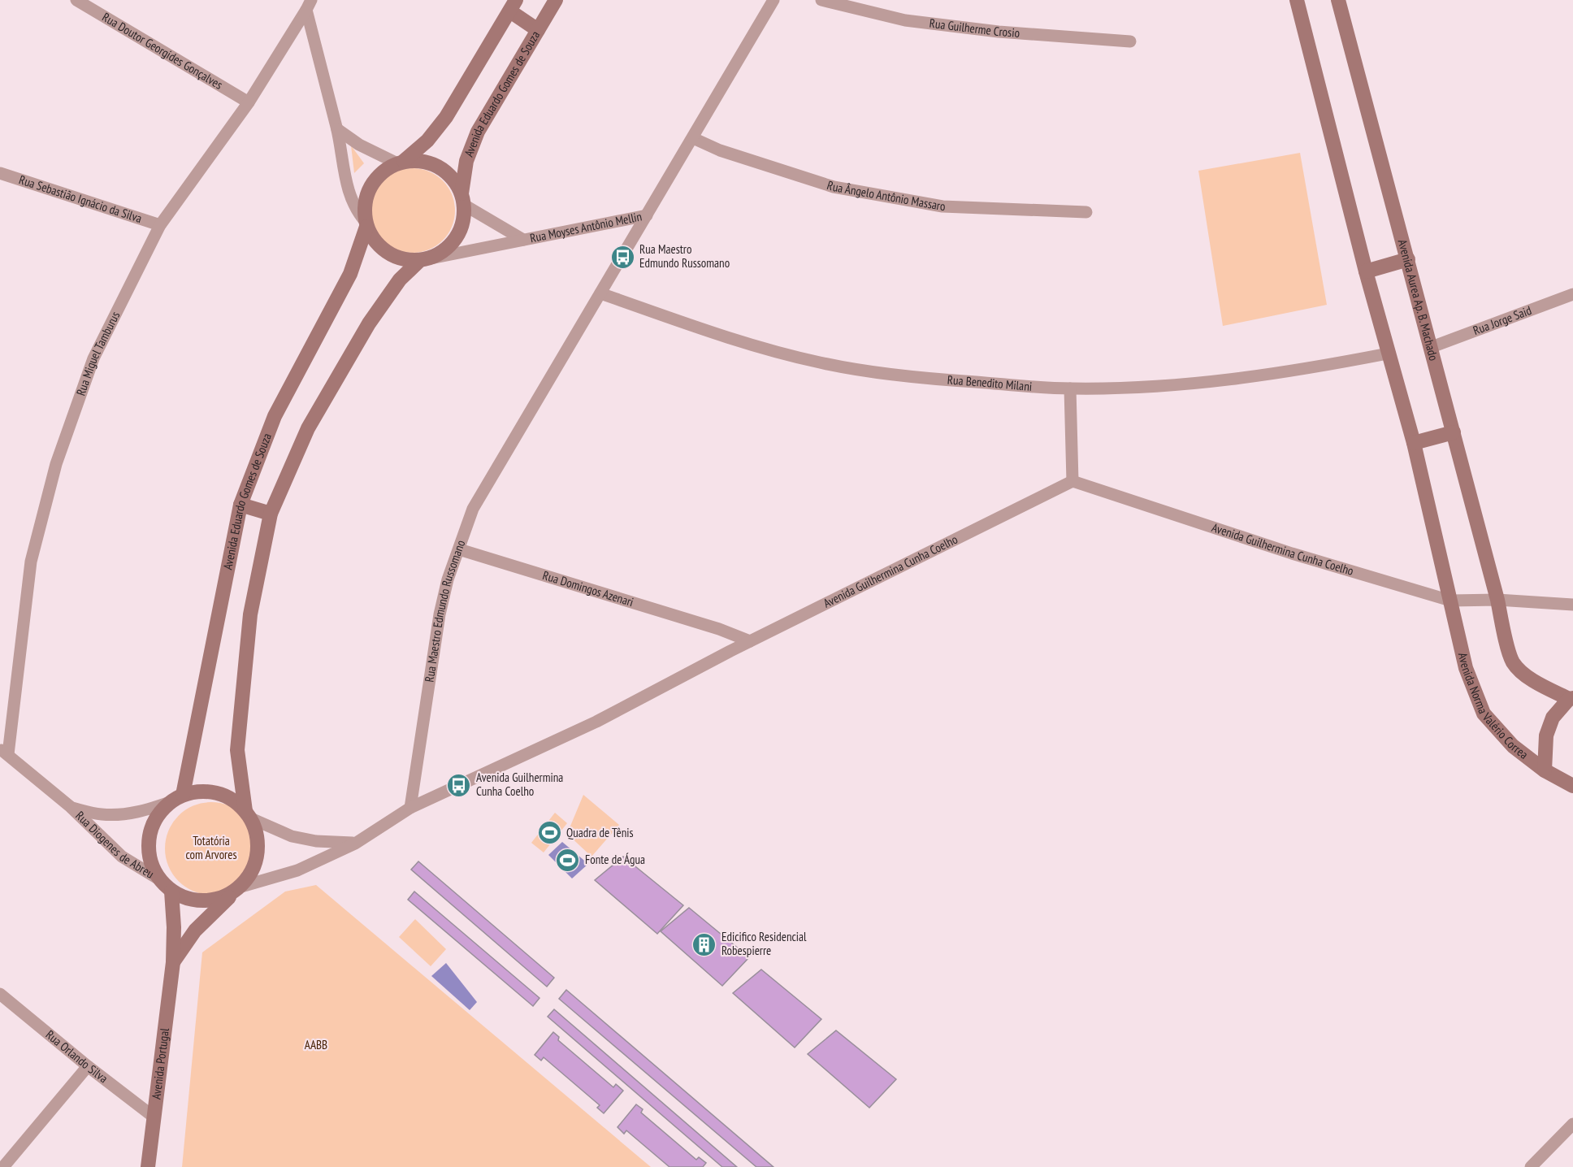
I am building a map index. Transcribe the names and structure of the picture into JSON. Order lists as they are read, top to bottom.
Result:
{
  "streets": {
    "street": [
      "Rua Guilherme Crosio",
      "Rua Doutor Georgides Gonçalves",
      "Avenida Eduardo Gomes de Souza",
      "Rua Ângelo Antônio Massaro",
      "Rua Sebastião Ignácio da Silva",
      "Rua Moyses Antônio Mellin",
      "Avenida Aurea Ap. B. Machado",
      "Rua Jorge Said",
      "Rua Miguel Tamburus",
      "Rua Benedito Milani",
      "Avenida Guilhermina Cunha Coelho",
      "Rua Domingos Azenari",
      "Rua Maestro Edmundo Russomano",
      "Avenida Norma Valério Correa",
      "Rua Diogenes de Abreu",
      "Rua Orlando Silva",
      "Avenida Portugal"
    ]
  },
  "crossings": [
    ["Rua Doutor Georgides Gonçalves", "Rua Miguel Tamburus"],
    ["Avenida Eduardo Gomes de Souza", "Rua Moyses Antônio Mellin"],
    ["Avenida Eduardo Gomes de Souza", "Avenida Guilhermina Cunha Coelho"],
    ["Avenida Eduardo Gomes de Souza", "Rua Diogenes de Abreu"],
    ["Avenida Eduardo Gomes de Souza", "Avenida Portugal"],
    ["Rua Ângelo Antônio Massaro", "Rua Maestro Edmundo Russomano"],
    ["Rua Sebastião Ignácio da Silva", "Rua Miguel Tamburus"],
    ["Rua Moyses Antônio Mellin", "Rua Maestro Edmundo Russomano"],
    ["Avenida Aurea Ap. B. Machado", "Rua Jorge Said"],
    ["Avenida Aurea Ap. B. Machado", "Avenida Guilhermina Cunha Coelho"],
    ["Rua Miguel Tamburus", "Rua Diogenes de Abreu"],
    ["Rua Benedito Milani", "Rua Maestro Edmundo Russomano"],
    ["Avenida Guilhermina Cunha Coelho", "Rua Domingos Azenari"],
    ["Avenida Guilhermina Cunha Coelho", "Rua Maestro Edmundo Russomano"],
    ["Avenida Guilhermina Cunha Coelho", "Avenida Norma Valério Correa"],
    ["Avenida Guilhermina Cunha Coelho", "Rua Diogenes de Abreu"],
    ["Avenida Guilhermina Cunha Coelho", "Avenida Portugal"],
    ["Rua Domingos Azenari", "Rua Maestro Edmundo Russomano"],
    ["Rua Diogenes de Abreu", "Avenida Portugal"],
    ["Rua Orlando Silva", "Avenida Portugal"]
  ],
  "parks": ["Totatória com Arvores", "AABB"],
  "places": {
    "bus stop": ["Rua Maestro Edmundo Russomano", "Avenida Guilhermina Cunha Coelho"],
    "sports": ["Quadra de Tênis", "Fonte de Água"],
    "building": ["Edicifico Residencial Robespierre"]
  }
}
